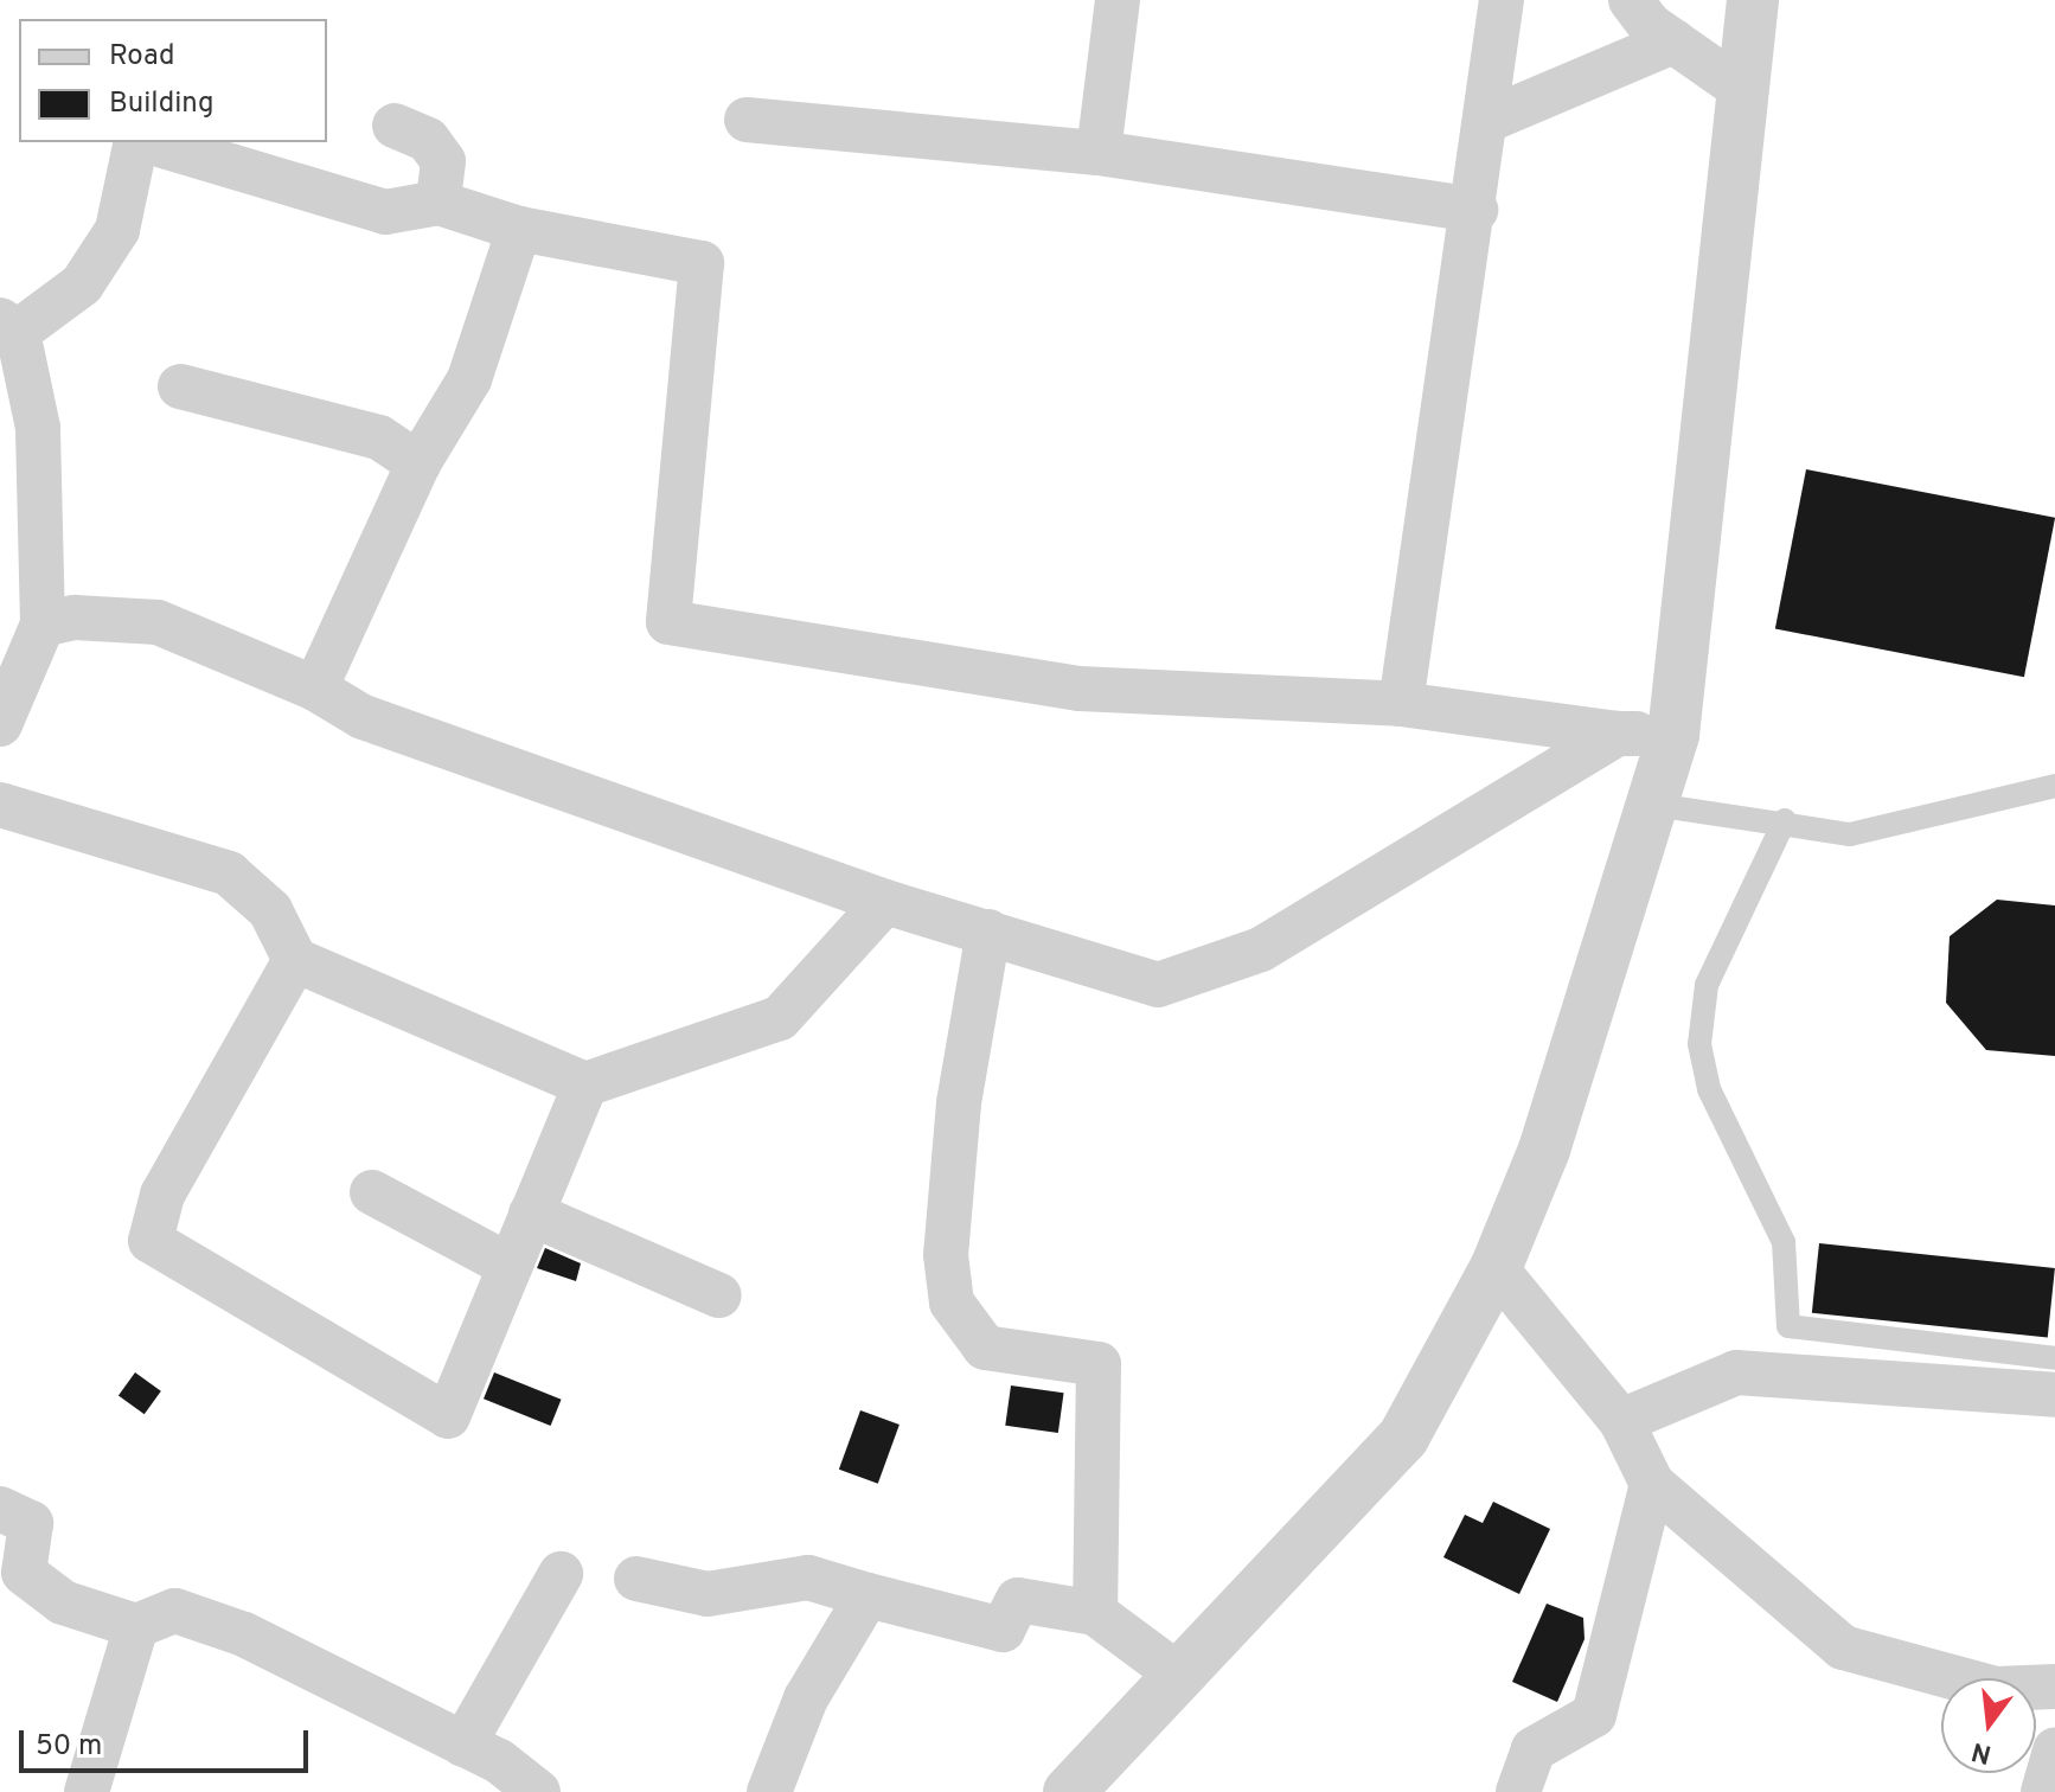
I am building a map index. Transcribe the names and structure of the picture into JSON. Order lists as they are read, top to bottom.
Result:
{
  "legend": ["Road", "Building"],
  "scale_bar": "50 m",
  "north": "bottom"
}
